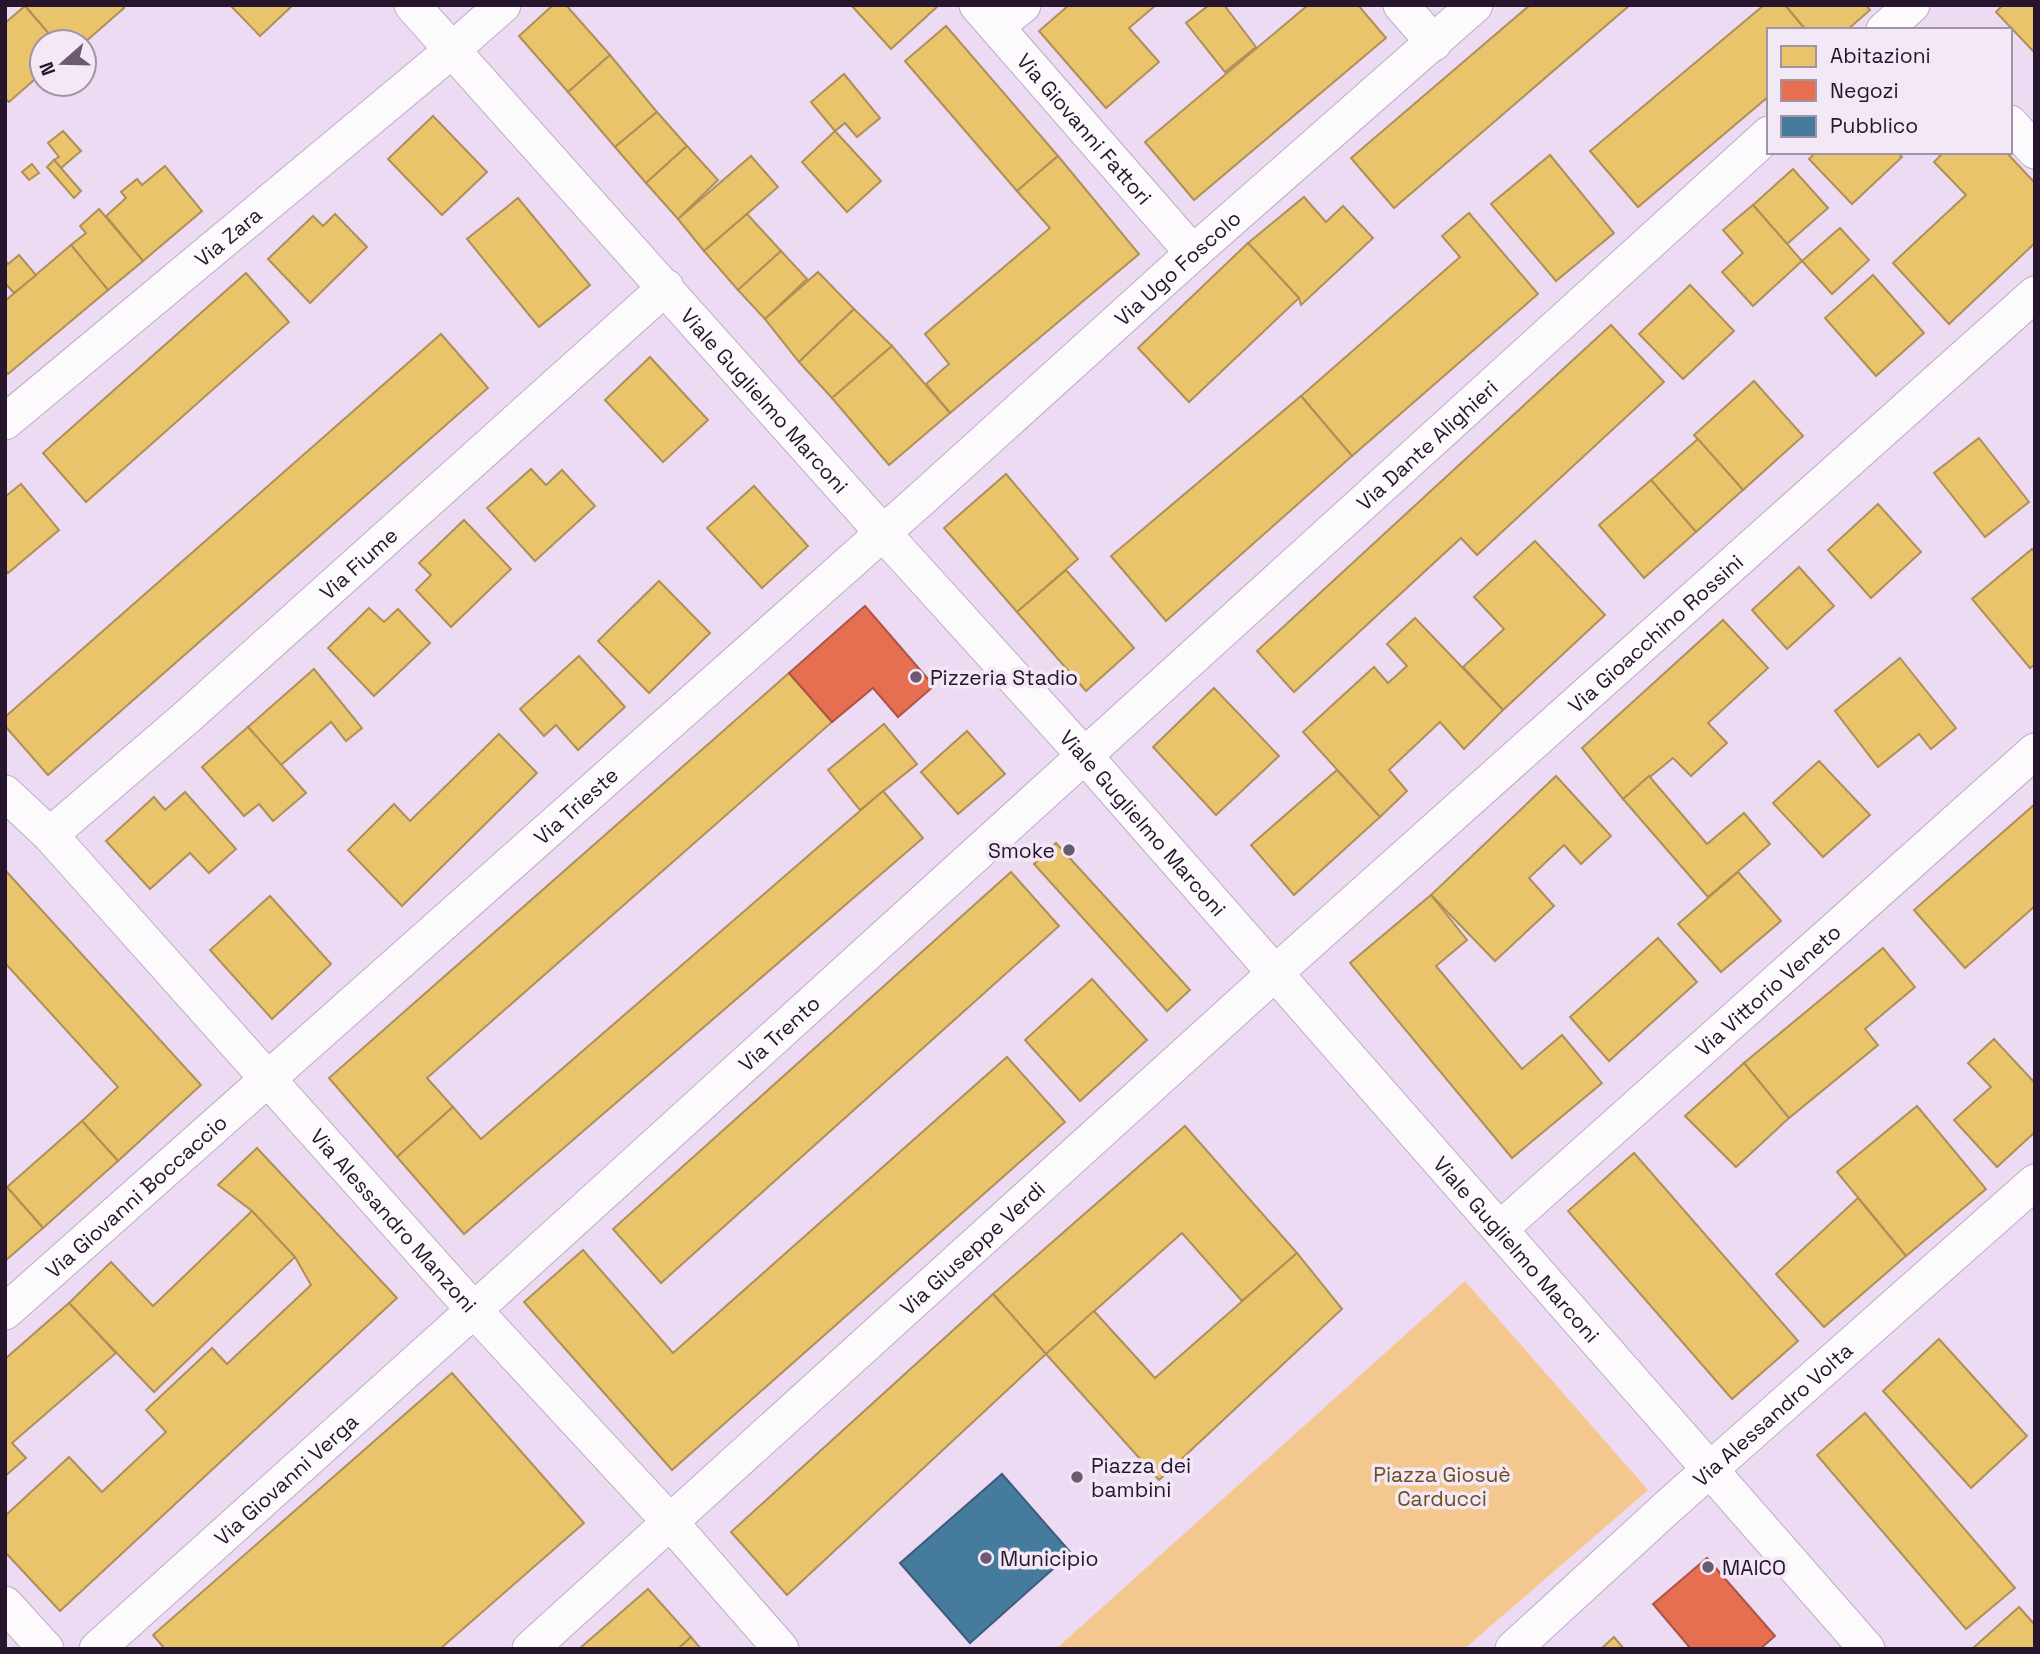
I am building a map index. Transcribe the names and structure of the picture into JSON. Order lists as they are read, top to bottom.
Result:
{
  "streets": {
    "street": [
      "Via Giovanni Fattori",
      "Via Zara",
      "Via Ugo Foscolo",
      "Viale Guglielmo Marconi",
      "Via Dante Alighieri",
      "Via Fiume",
      "Via Gioacchino Rossini",
      "Via Trieste",
      "Via Vittorio Veneto",
      "Via Trento",
      "Via Giovanni Boccaccio",
      "Via Alessandro Manzoni",
      "Via Giuseppe Verdi",
      "Via Alessandro Volta",
      "Via Giovanni Verga"
    ]
  },
  "crossings": [
    ["Via Giovanni Fattori", "Via Ugo Foscolo"],
    ["Via Zara", "Viale Guglielmo Marconi"],
    ["Via Ugo Foscolo", "Viale Guglielmo Marconi"],
    ["Via Ugo Foscolo", "Via Trieste"],
    ["Viale Guglielmo Marconi", "Via Dante Alighieri"],
    ["Viale Guglielmo Marconi", "Via Fiume"],
    ["Viale Guglielmo Marconi", "Via Gioacchino Rossini"],
    ["Viale Guglielmo Marconi", "Via Trieste"],
    ["Viale Guglielmo Marconi", "Via Vittorio Veneto"],
    ["Viale Guglielmo Marconi", "Via Trento"],
    ["Viale Guglielmo Marconi", "Via Giuseppe Verdi"],
    ["Viale Guglielmo Marconi", "Via Alessandro Volta"],
    ["Via Dante Alighieri", "Via Trento"],
    ["Via Fiume", "Via Alessandro Manzoni"],
    ["Via Gioacchino Rossini", "Via Giuseppe Verdi"],
    ["Via Trieste", "Via Giovanni Boccaccio"],
    ["Via Trieste", "Via Alessandro Manzoni"],
    ["Via Trento", "Via Alessandro Manzoni"],
    ["Via Trento", "Via Giovanni Verga"],
    ["Via Giovanni Boccaccio", "Via Alessandro Manzoni"],
    ["Via Alessandro Manzoni", "Via Giuseppe Verdi"],
    ["Via Alessandro Manzoni", "Via Giovanni Verga"]
  ],
  "parks": ["Piazza Giosuè Carducci"],
  "places": [
    "Pizzeria Stadio",
    "Smoke",
    "Piazza dei bambini",
    "Municipio",
    "MAICO"
  ],
  "legend": ["Abitazioni", "Negozi", "Pubblico"],
  "north": "left"
}
